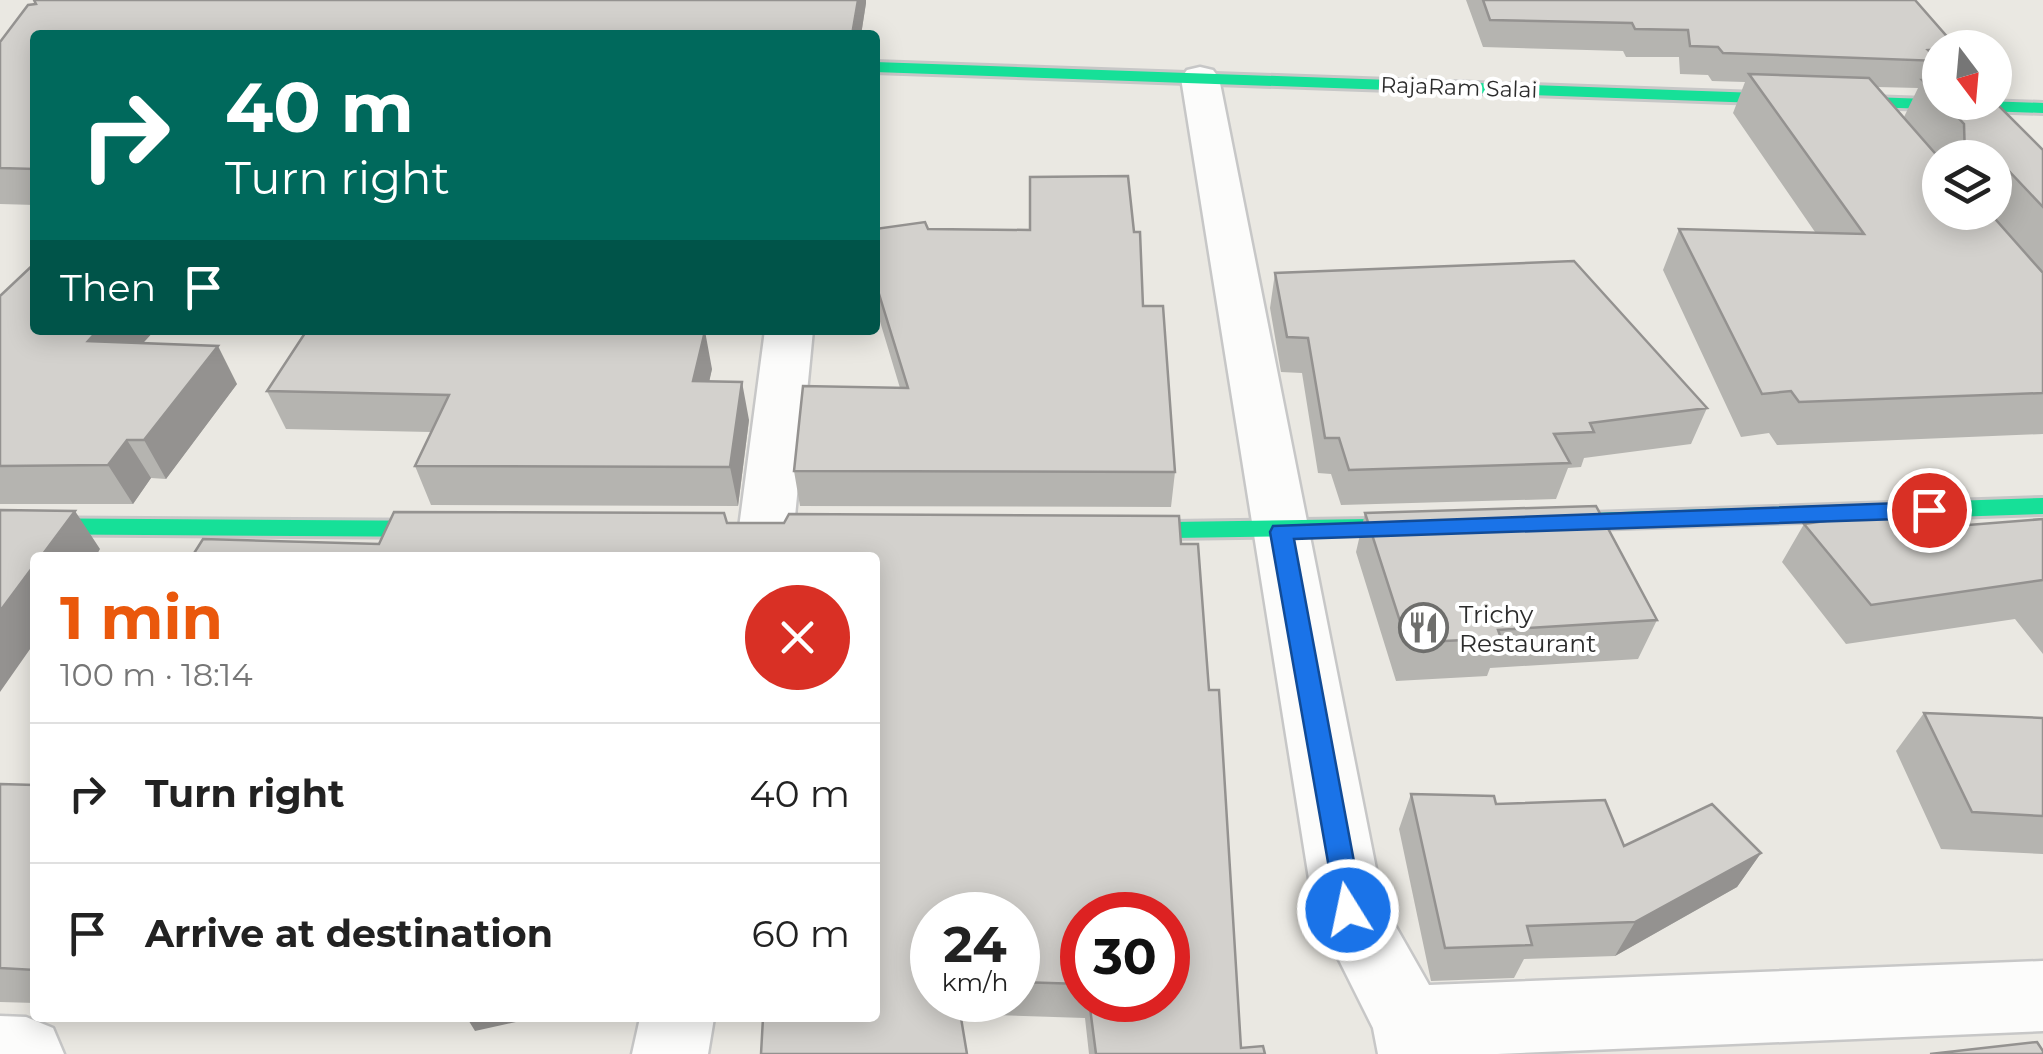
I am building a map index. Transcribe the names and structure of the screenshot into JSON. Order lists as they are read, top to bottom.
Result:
{
  "streets": {
    "street": ["RajaRam Salai"]
  },
  "places": {
    "restaurant": ["Trichy Restaurant"]
  },
  "north": "bottom",
  "page": {
    "turn": ["40 m", "Turn right"],
    "then": "Then",
    "heading": ["1 min", "100 m · 18:14"],
    "list": [
      {
        "name": "Turn right",
        "value": "40 m"
      },
      {
        "name": "Arrive at destination",
        "value": "60 m"
      }
    ],
    "speed": "24 km/h",
    "limit": "30"
  }
}
